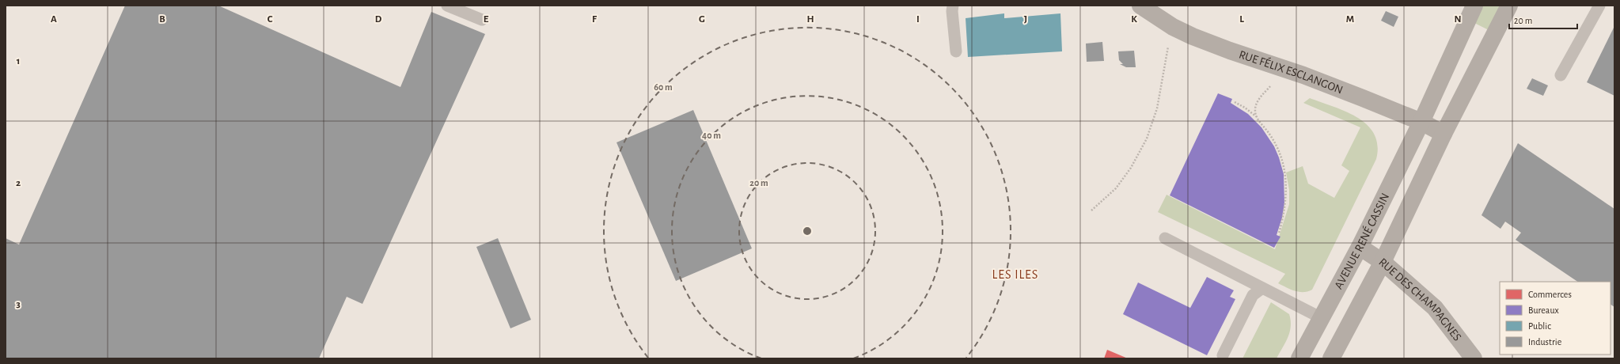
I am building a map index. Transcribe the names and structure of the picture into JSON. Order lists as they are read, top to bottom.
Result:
{
  "streets": {
    "main road": ["RUE FÉLIX ESCLANGON", "AVENUE RENÉ CASSIN", "RUE DES CHAMPAGNES"]
  },
  "crossings": [
    ["RUE FÉLIX ESCLANGON", "AVENUE RENÉ CASSIN"],
    ["AVENUE RENÉ CASSIN", "RUE DES CHAMPAGNES"]
  ],
  "districts": ["LES ILES"],
  "legend": [
    "Commerces",
    "Bureaux",
    "Public",
    "Industrie"
  ],
  "scale_bar": "20 m",
  "grid": {
    "columns": [
      "A",
      "B",
      "C",
      "D",
      "E",
      "F",
      "G",
      "H",
      "I",
      "J",
      "K",
      "L",
      "M",
      "N"
    ],
    "rows": ["1", "2", "3"]
  },
  "rings": ["60 m", "40 m", "20 m"]
}
